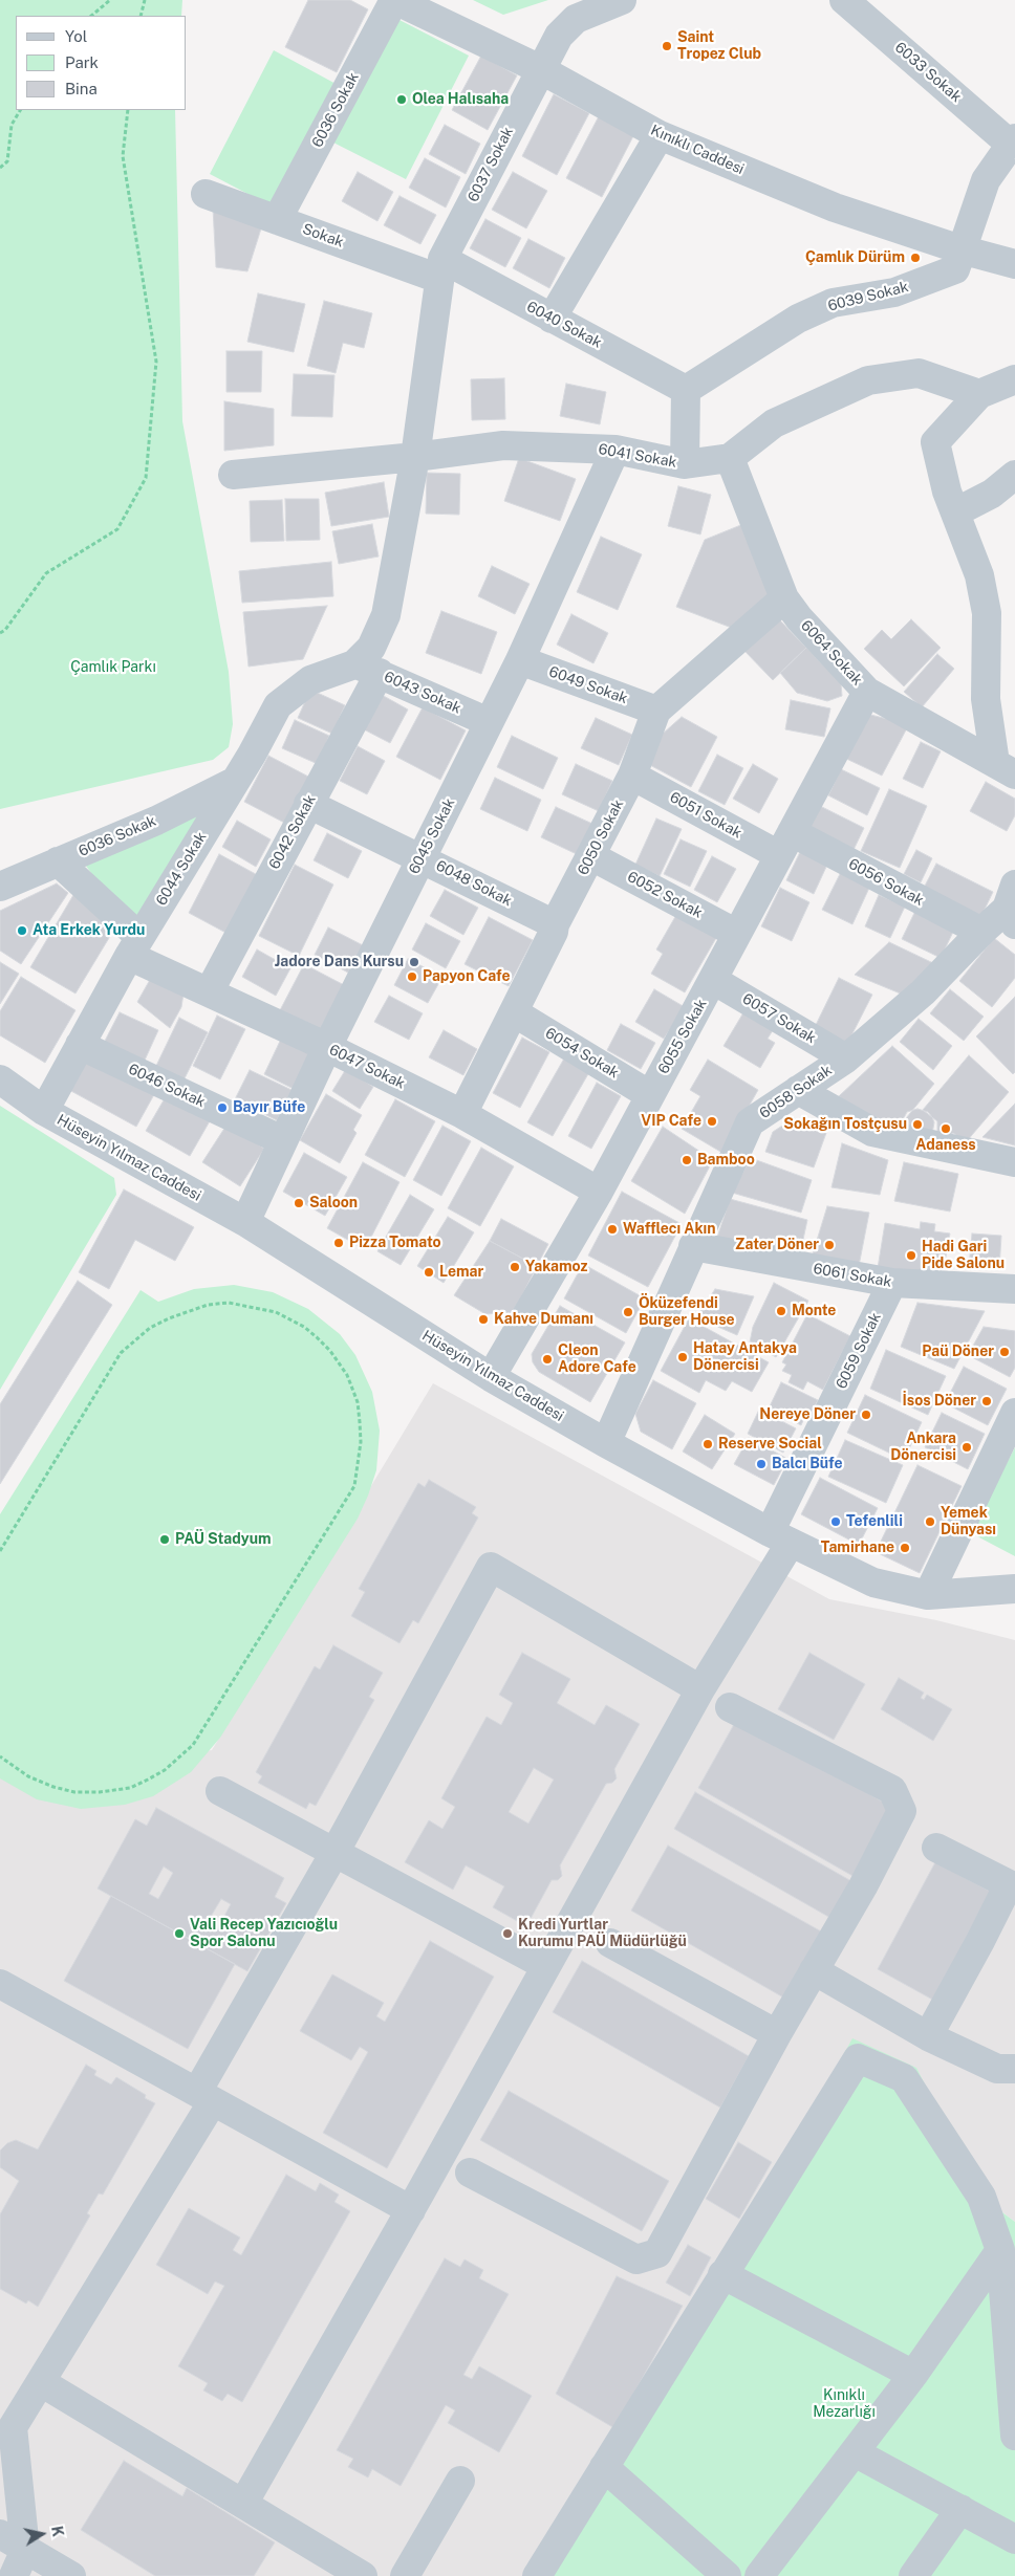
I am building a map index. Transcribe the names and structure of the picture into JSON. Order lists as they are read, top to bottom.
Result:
{
  "streets": {
    "street": [
      "6033 Sokak",
      "6036 Sokak",
      "Kınıklı Caddesi",
      "6037 Sokak",
      "Sokak",
      "6039 Sokak",
      "6040 Sokak",
      "6041 Sokak",
      "6064 Sokak",
      "6049 Sokak",
      "6043 Sokak",
      "6051 Sokak",
      "6042 Sokak",
      "6045 Sokak",
      "6050 Sokak",
      "6044 Sokak",
      "6056 Sokak",
      "6048 Sokak",
      "6052 Sokak",
      "6057 Sokak",
      "6055 Sokak",
      "6054 Sokak",
      "6047 Sokak",
      "6046 Sokak",
      "6058 Sokak",
      "Hüseyin Yılmaz Caddesi",
      "6061 Sokak",
      "6059 Sokak"
    ]
  },
  "crossings": [
    ["6036 Sokak", "Kınıklı Caddesi"],
    ["6036 Sokak", "Sokak"],
    ["6036 Sokak", "6044 Sokak"],
    ["6036 Sokak", "6047 Sokak"],
    ["Kınıklı Caddesi", "6037 Sokak"],
    ["Kınıklı Caddesi", "6039 Sokak"],
    ["6037 Sokak", "Sokak"],
    ["6037 Sokak", "6040 Sokak"],
    ["6037 Sokak", "6041 Sokak"],
    ["6037 Sokak", "6042 Sokak"],
    ["Sokak", "6040 Sokak"],
    ["6039 Sokak", "6040 Sokak"],
    ["6041 Sokak", "6064 Sokak"],
    ["6041 Sokak", "6042 Sokak"],
    ["6041 Sokak", "6045 Sokak"],
    ["6064 Sokak", "6050 Sokak"],
    ["6064 Sokak", "6055 Sokak"],
    ["6049 Sokak", "6045 Sokak"],
    ["6049 Sokak", "6050 Sokak"],
    ["6043 Sokak", "6042 Sokak"],
    ["6043 Sokak", "6045 Sokak"],
    ["6043 Sokak", "6044 Sokak"],
    ["6051 Sokak", "6050 Sokak"],
    ["6051 Sokak", "6056 Sokak"],
    ["6051 Sokak", "6055 Sokak"],
    ["6042 Sokak", "6044 Sokak"],
    ["6042 Sokak", "6048 Sokak"],
    ["6042 Sokak", "6047 Sokak"],
    ["6045 Sokak", "6048 Sokak"],
    ["6045 Sokak", "6047 Sokak"],
    ["6045 Sokak", "6046 Sokak"],
    ["6045 Sokak", "Hüseyin Yılmaz Caddesi"],
    ["6050 Sokak", "6048 Sokak"],
    ["6050 Sokak", "6052 Sokak"],
    ["6050 Sokak", "6054 Sokak"],
    ["6050 Sokak", "6047 Sokak"],
    ["6044 Sokak", "6047 Sokak"],
    ["6044 Sokak", "6046 Sokak"],
    ["6044 Sokak", "Hüseyin Yılmaz Caddesi"],
    ["6056 Sokak", "6055 Sokak"],
    ["6056 Sokak", "6058 Sokak"],
    ["6052 Sokak", "6055 Sokak"],
    ["6057 Sokak", "6055 Sokak"],
    ["6057 Sokak", "6058 Sokak"],
    ["6055 Sokak", "6054 Sokak"],
    ["6055 Sokak", "6047 Sokak"],
    ["6055 Sokak", "Hüseyin Yılmaz Caddesi"],
    ["6058 Sokak", "Hüseyin Yılmaz Caddesi"],
    ["6058 Sokak", "6061 Sokak"],
    ["Hüseyin Yılmaz Caddesi", "6059 Sokak"],
    ["6061 Sokak", "6059 Sokak"]
  ],
  "parks": ["Çamlık Parkı", "Kınıklı Mezarlığı"],
  "places": [
    "Saint Tropez Club",
    "Olea Halısaha",
    "Çamlık Dürüm",
    "Ata Erkek Yurdu",
    "Jadore Dans Kursu",
    "Papyon Cafe",
    "Bayır Büfe",
    "VIP Cafe",
    "Sokağın Tostçusu",
    "Adaness",
    "Bamboo",
    "Saloon",
    "Wafflecı Akın",
    "Pizza Tomato",
    "Zater Döner",
    "Hadi Gari Pide Salonu",
    "Yakamoz",
    "Lemar",
    "Monte",
    "Öküzefendi Burger House",
    "Kahve Dumanı",
    "Paü Döner",
    "Hatay Antakya Dönercisi",
    "Cleon Adore Cafe",
    "İsos Döner",
    "Nereye Döner",
    "Reserve Social",
    "Ankara Dönercisi",
    "Balcı Büfe",
    "Tefenlili",
    "Yemek Dünyası",
    "PAÜ Stadyum",
    "Tamirhane",
    "Vali Recep Yazıcıoğlu Spor Salonu",
    "Kredi Yurtlar Kurumu PAÜ Müdürlüğü"
  ],
  "legend": ["Yol", "Park", "Bina"],
  "north": "right"
}
